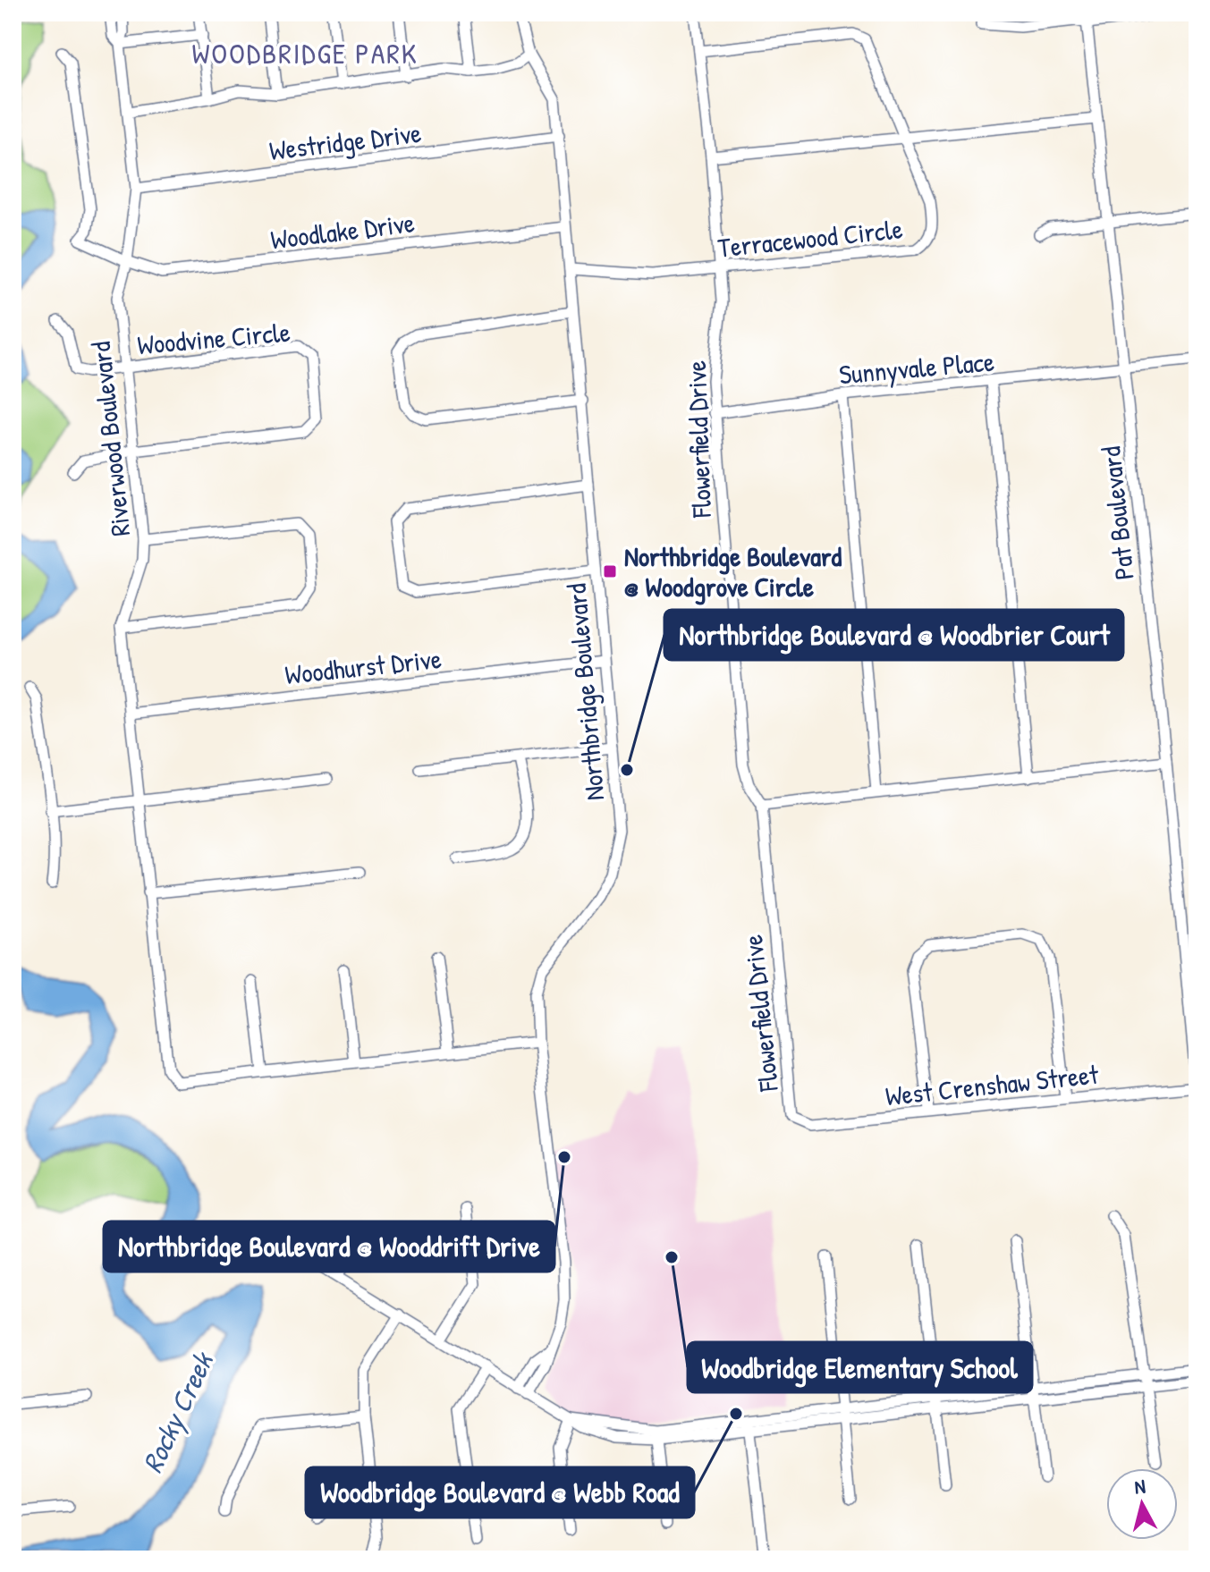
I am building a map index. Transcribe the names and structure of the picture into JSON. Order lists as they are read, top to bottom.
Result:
{
  "streets": {
    "street": [
      "Westridge Drive",
      "Woodlake Drive",
      "Terracewood Circle",
      "Woodvine Circle",
      "Sunnyvale Place",
      "Riverwood Boulevard",
      "Flowerfield Drive",
      "Pat Boulevard",
      "Woodhurst Drive",
      "Northbridge Boulevard",
      "West Crenshaw Street"
    ]
  },
  "crossings": [
    ["Westridge Drive", "Riverwood Boulevard"],
    ["Westridge Drive", "Northbridge Boulevard"],
    ["Woodlake Drive", "Riverwood Boulevard"],
    ["Woodlake Drive", "Northbridge Boulevard"],
    ["Terracewood Circle", "Flowerfield Drive"],
    ["Terracewood Circle", "Northbridge Boulevard"],
    ["Woodvine Circle", "Riverwood Boulevard"],
    ["Sunnyvale Place", "Flowerfield Drive"],
    ["Sunnyvale Place", "Pat Boulevard"],
    ["Riverwood Boulevard", "Woodhurst Drive"],
    ["Flowerfield Drive", "West Crenshaw Street"],
    ["Pat Boulevard", "West Crenshaw Street"],
    ["Woodhurst Drive", "Northbridge Boulevard"]
  ],
  "districts": ["WOODBRIDGE PARK"],
  "water": ["Rocky Creek"],
  "places": {
    "transit": ["Northbridge Boulevard @ Woodgrove Circle"],
    "other": [
      "Northbridge Boulevard @ Woodbrier Court",
      "Northbridge Boulevard @ Wooddrift Drive",
      "Woodbridge Elementary School",
      "Woodbridge Boulevard @ Webb Road"
    ]
  },
  "north": "top"
}
